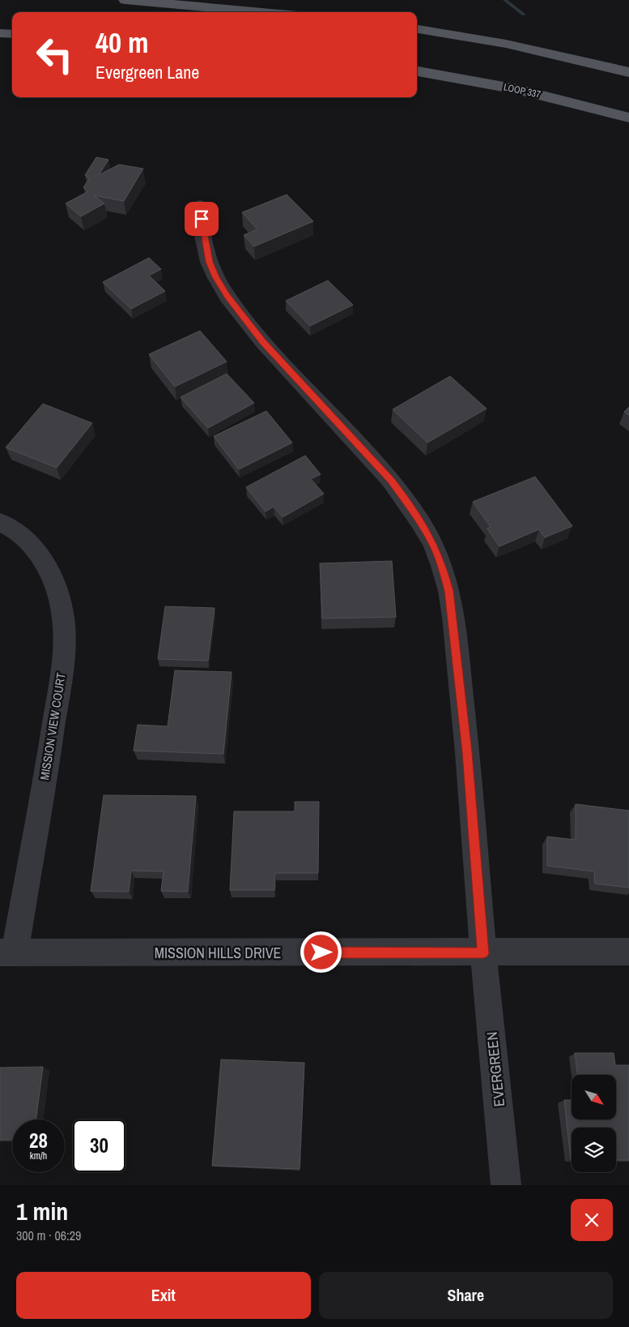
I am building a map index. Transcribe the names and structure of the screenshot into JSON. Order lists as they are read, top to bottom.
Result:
{
  "streets": {
    "main road": ["LOOP 337"],
    "street": ["MISSION VIEW COURT", "MISSION HILLS DRIVE", "EVERGREEN"]
  },
  "crossings": [
    ["MISSION VIEW COURT", "MISSION HILLS DRIVE"],
    ["MISSION HILLS DRIVE", "EVERGREEN"]
  ],
  "north": "bottom right",
  "page": {
    "turn": ["40 m", "Evergreen Lane"],
    "speed": "28 km/h",
    "limit": "30",
    "heading": ["1 min", "300 m · 06:29"],
    "buttons": ["Exit", "Share"]
  }
}
